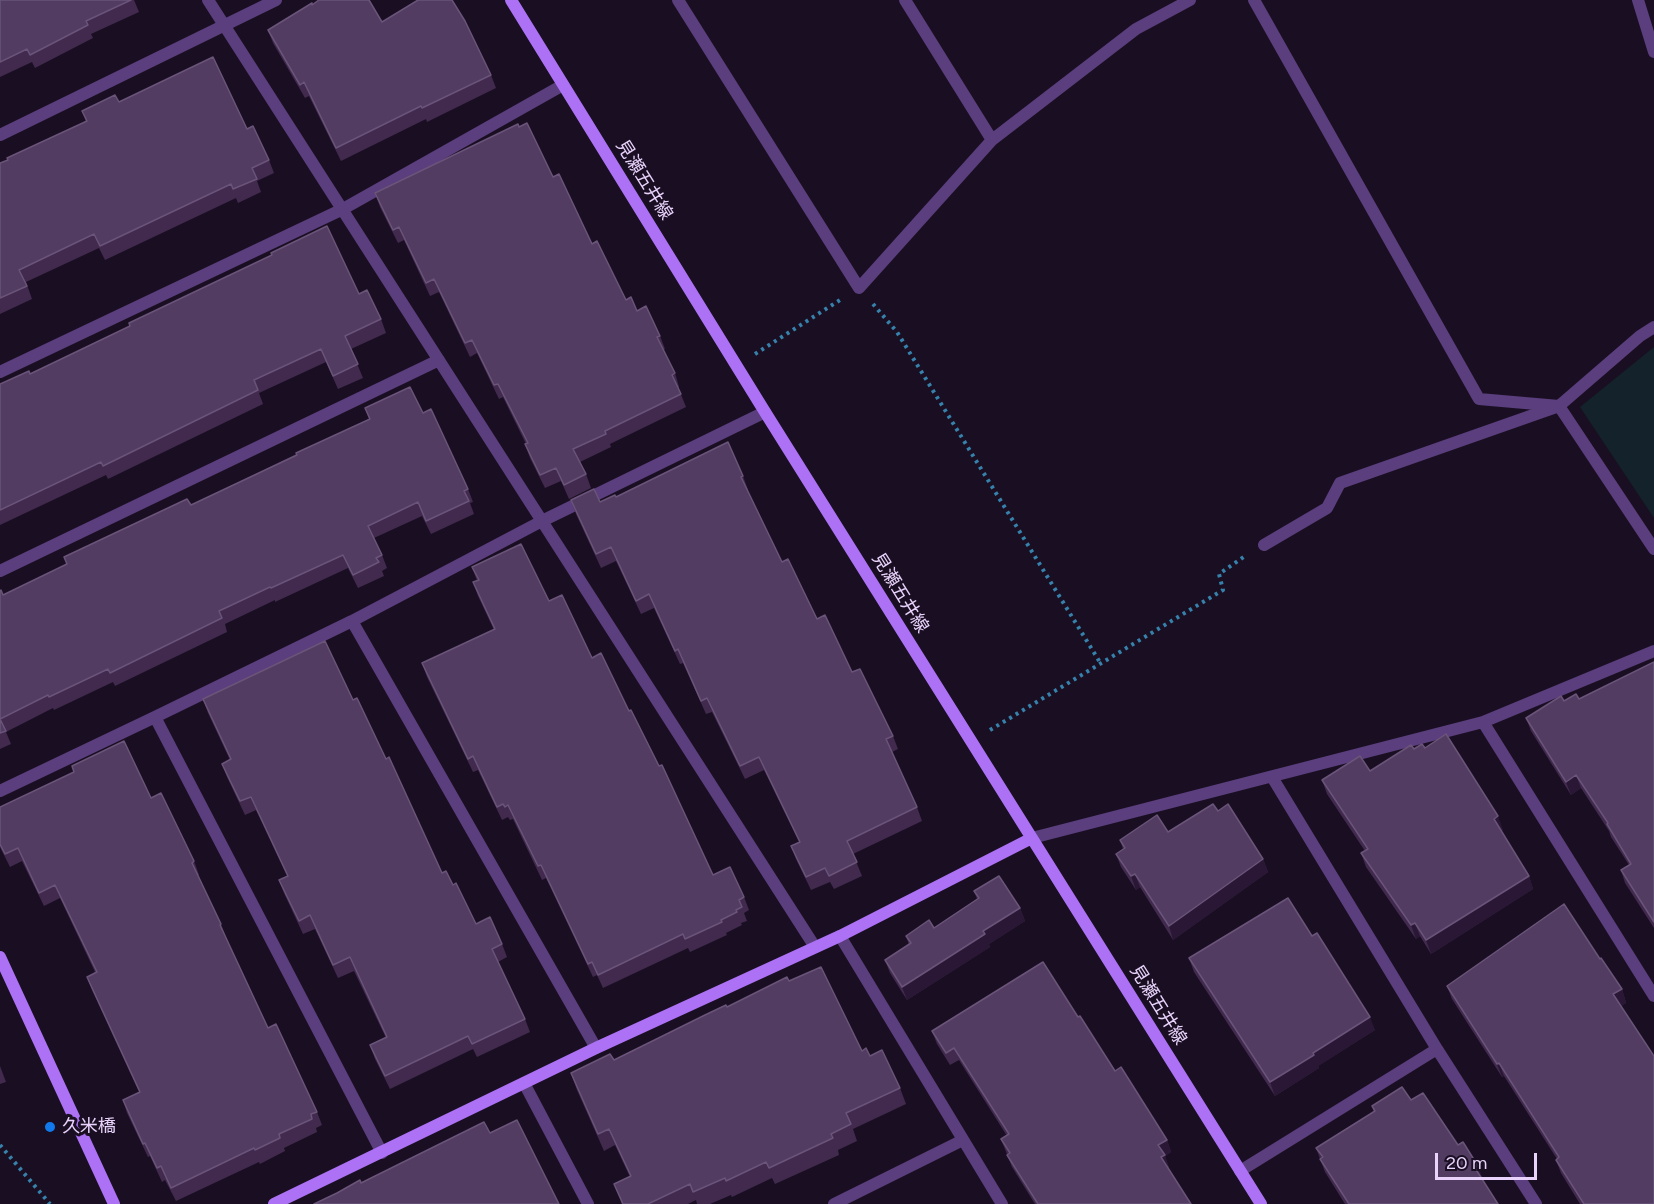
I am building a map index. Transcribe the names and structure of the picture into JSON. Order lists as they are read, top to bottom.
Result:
{
  "streets": {
    "main road": ["見瀬五井線"]
  },
  "places": ["久米橋"],
  "scale_bar": "20 m"
}
